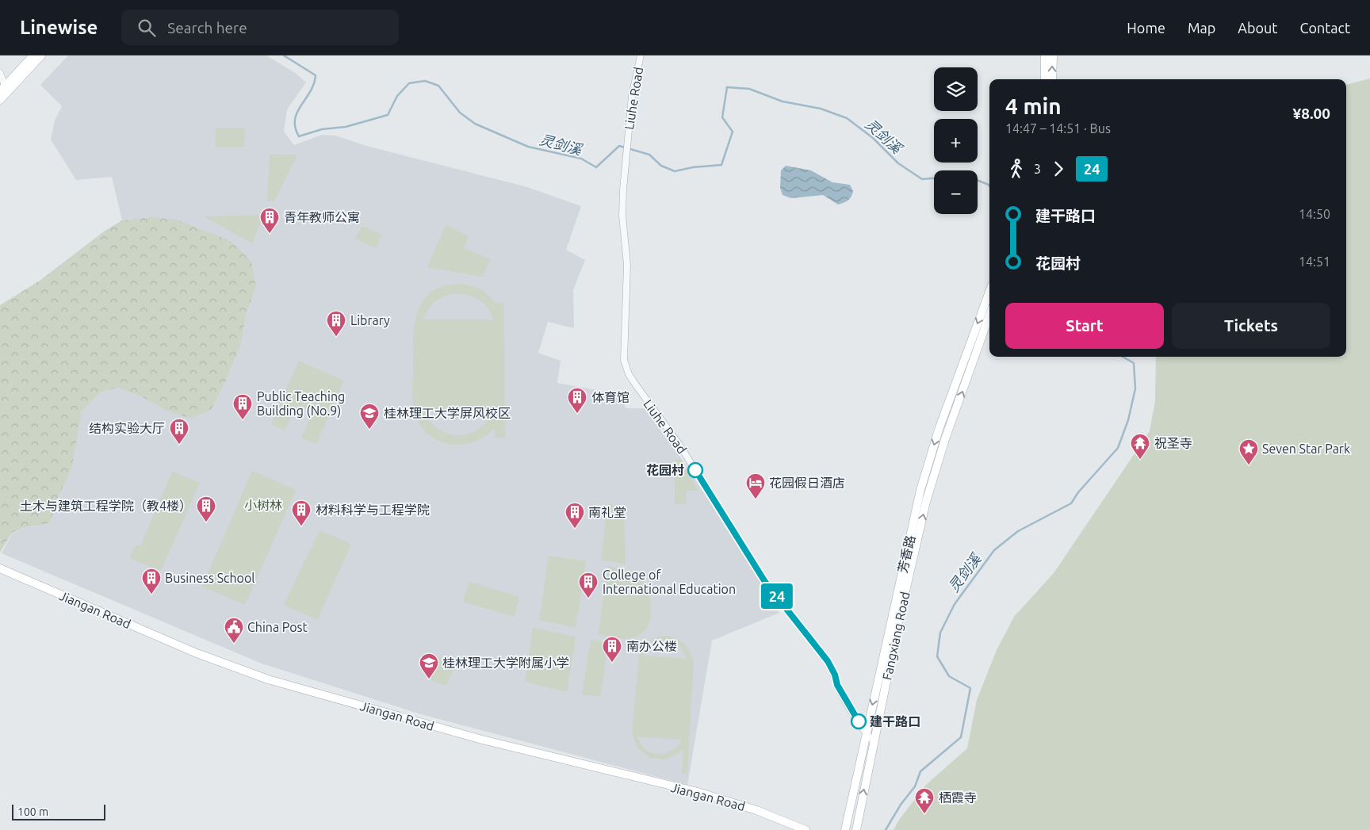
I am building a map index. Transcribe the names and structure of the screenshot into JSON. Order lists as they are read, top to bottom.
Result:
{
  "streets": {
    "main road": ["芳香路", "Jiangan Road", "Fangxiang Road"],
    "street": ["Liuhe Road"]
  },
  "crossings": [
    ["Liuhe Road", "芳香路"],
    ["Liuhe Road", "Fangxiang Road"]
  ],
  "one_way": ["芳香路", "Fangxiang Road"],
  "water": ["灵剑溪"],
  "parks": ["小树林"],
  "places": {
    "building": [
      "青年教师公寓",
      "Library",
      "体育馆",
      "Public Teaching Building (No.9)",
      "结构实验大厅",
      "土木与建筑工程学院（教4楼）",
      "材料科学与工程学院",
      "南礼堂",
      "Business School",
      "College of International Education",
      "南办公楼"
    ],
    "school or university": ["桂林理工大学屏风校区", "桂林理工大学附属小学"],
    "temple": ["祝圣寺", "栖霞寺"],
    "place": ["Seven Star Park"],
    "other": ["花园村", "建干路口"],
    "hotel": ["花园假日酒店"],
    "public building": ["China Post"]
  },
  "lines": ["bus line 24"],
  "scale_bar": "100 m",
  "page": {
    "header": "Linewise",
    "search": "Search here",
    "nav": [
      "Home",
      "Map",
      "About",
      "Contact"
    ],
    "on_map": "24",
    "map_buttons": ["+", "−"],
    "heading": ["4 min", "14:47 – 14:51 · Bus", "¥8.00"],
    "legs": ["3", "24"],
    "list": [
      {
        "name": "建干路口",
        "value": "14:50"
      },
      {
        "name": "花园村",
        "value": "14:51"
      }
    ],
    "buttons": ["Start", "Tickets"],
    "scale": "100 m"
  }
}
